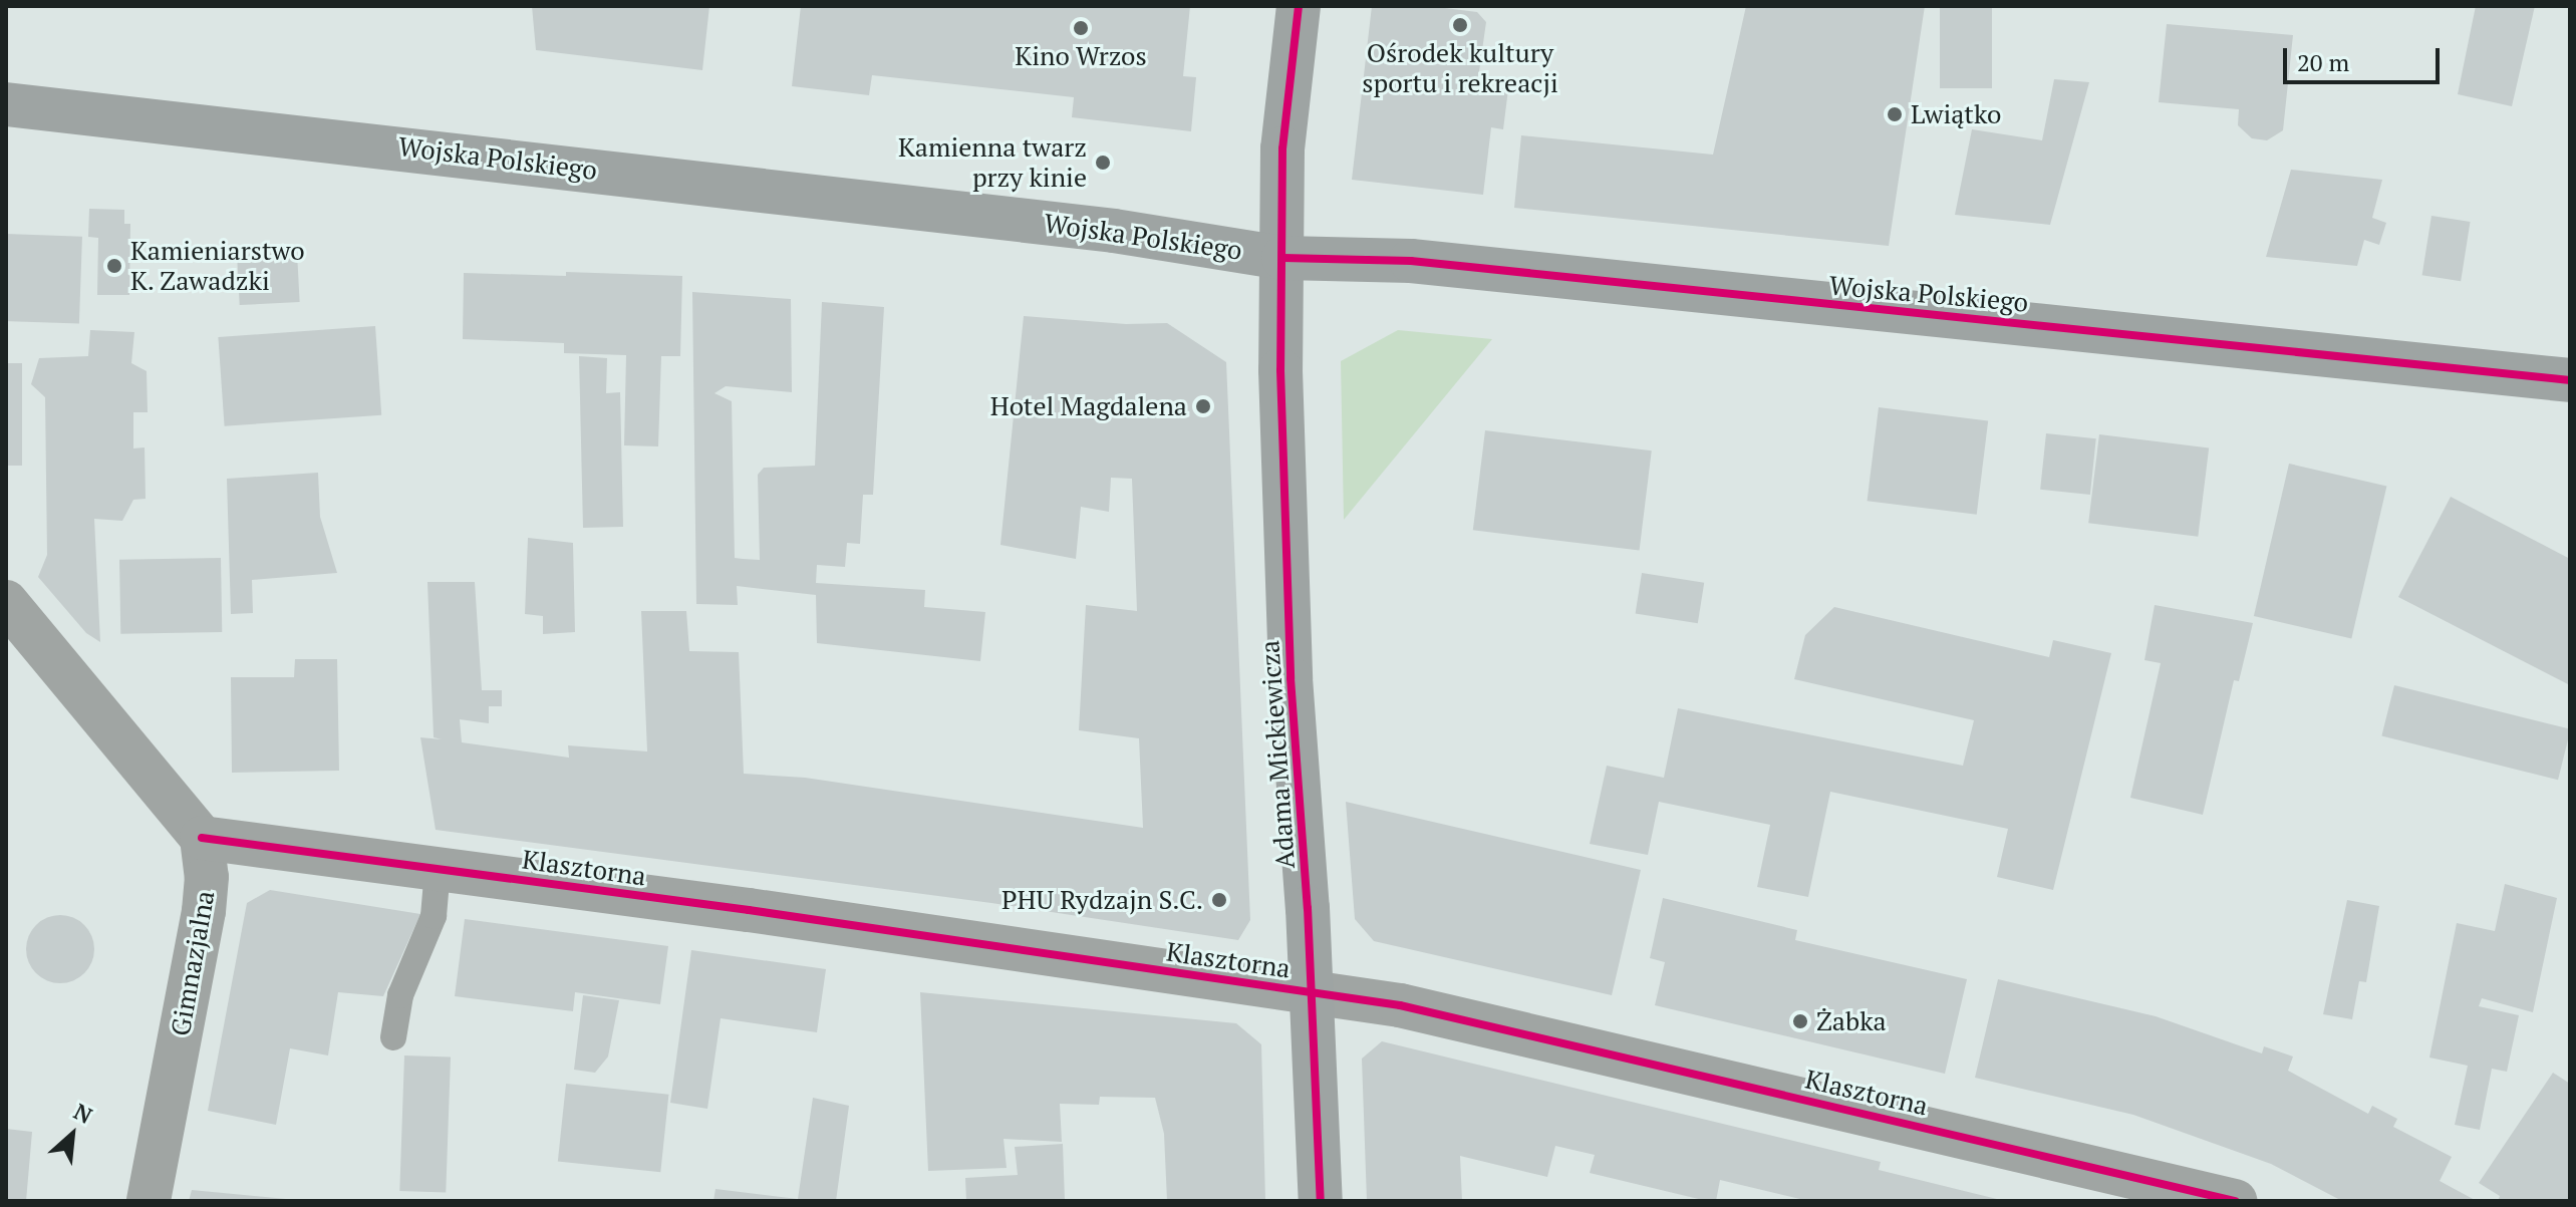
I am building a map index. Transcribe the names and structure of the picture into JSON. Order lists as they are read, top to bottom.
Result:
{
  "streets": {
    "street": [
      "Wojska Polskiego",
      "Adama Mickiewicza",
      "Klasztorna",
      "Gimnazjalna"
    ]
  },
  "crossings": [
    ["Wojska Polskiego", "Adama Mickiewicza"],
    ["Adama Mickiewicza", "Klasztorna"],
    ["Klasztorna", "Gimnazjalna"]
  ],
  "places": [
    "Ośrodek kultury sportu i rekreacji",
    "Kino Wrzos",
    "Lwiątko",
    "Kamienna twarz przy kinie",
    "Kamieniarstwo K. Zawadzki",
    "Hotel Magdalena",
    "PHU Rydzajn S.C.",
    "Żabka"
  ],
  "scale_bar": "20 m",
  "north": "top right"
}
